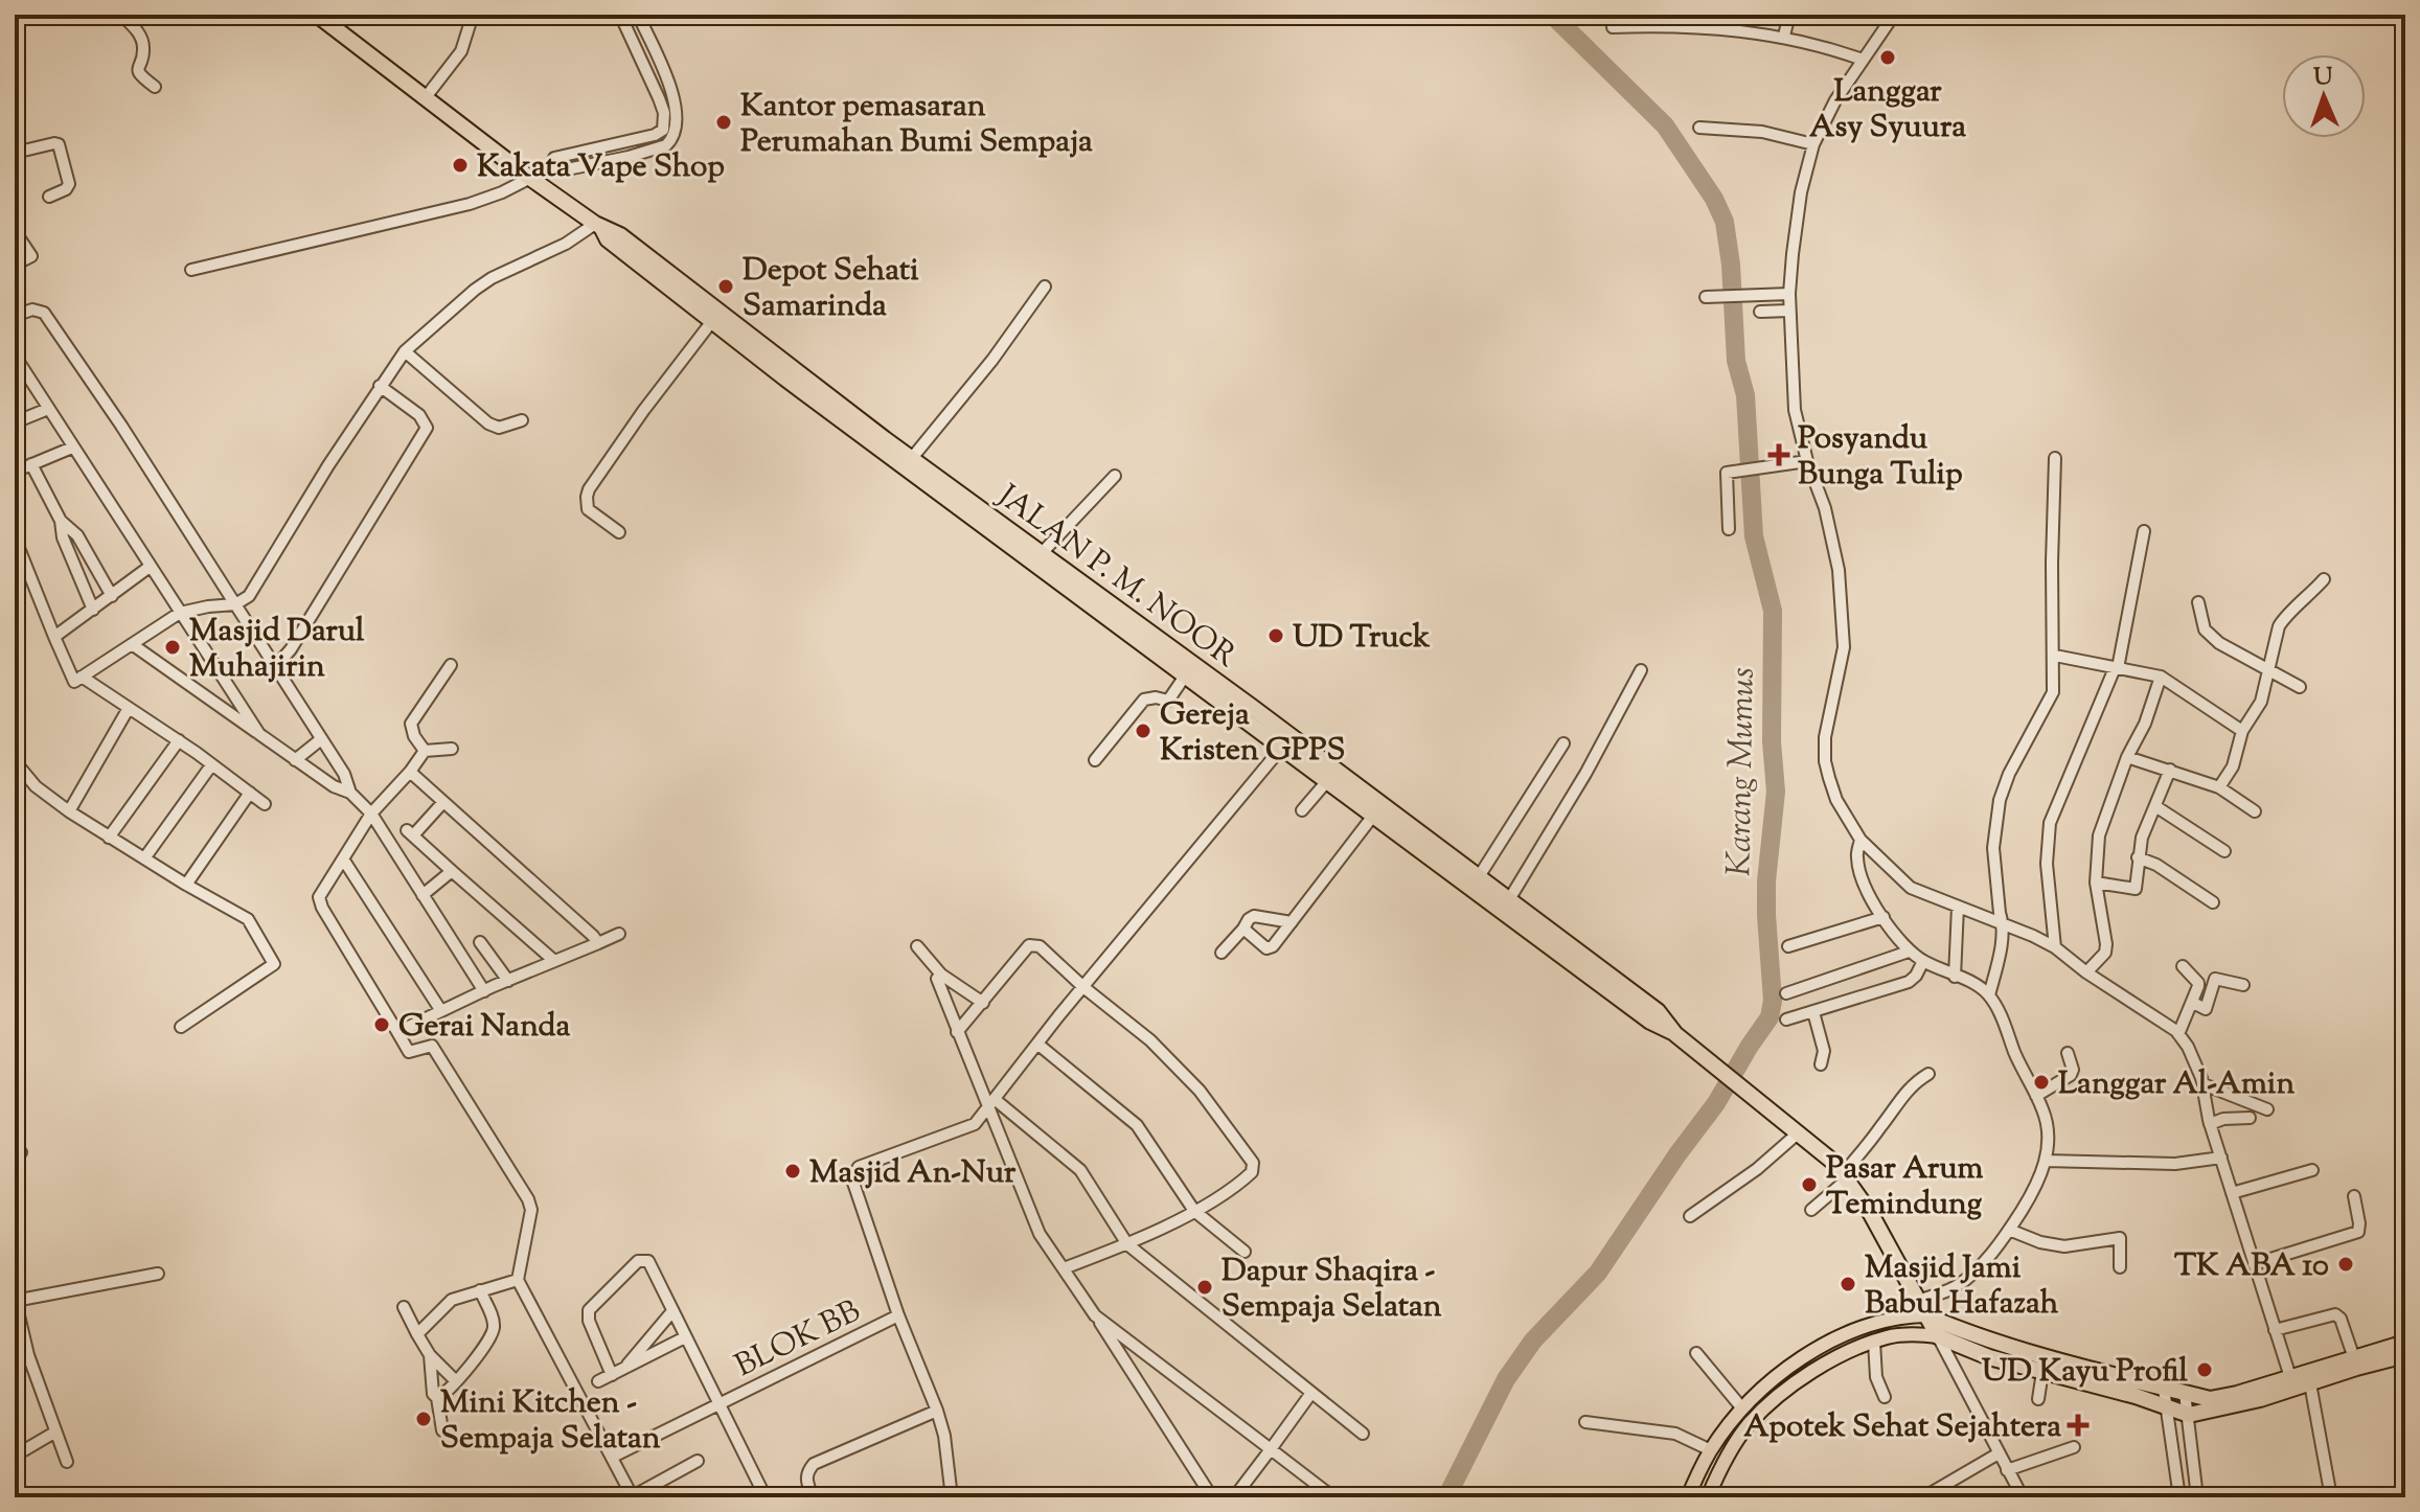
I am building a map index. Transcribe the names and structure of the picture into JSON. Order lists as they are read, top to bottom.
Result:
{
  "streets": {
    "highway": ["JALAN P. M. NOOR"],
    "street": ["BLOK BB"]
  },
  "water": ["Karang Mumus"],
  "places": {
    "other": [
      "Langgar Asy Syuura",
      "Kantor pemasaran Perumahan Bumi Sempaja",
      "Kakata Vape Shop",
      "Depot Sehati Samarinda",
      "UD Truck",
      "Masjid Darul Muhajirin",
      "Gereja Kristen GPPS",
      "Gerai Nanda",
      "Langgar Al-Amin",
      "Masjid An-Nur",
      "Pasar Arum Temindung",
      "TK ABA 10",
      "Masjid Jami Babul Hafazah",
      "Dapur Shaqira - Sempaja Selatan",
      "UD Kayu Profil",
      "Mini Kitchen - Sempaja Selatan"
    ],
    "health": ["Posyandu Bunga Tulip", "Apotek Sehat Sejahtera"]
  },
  "north": "top"
}
